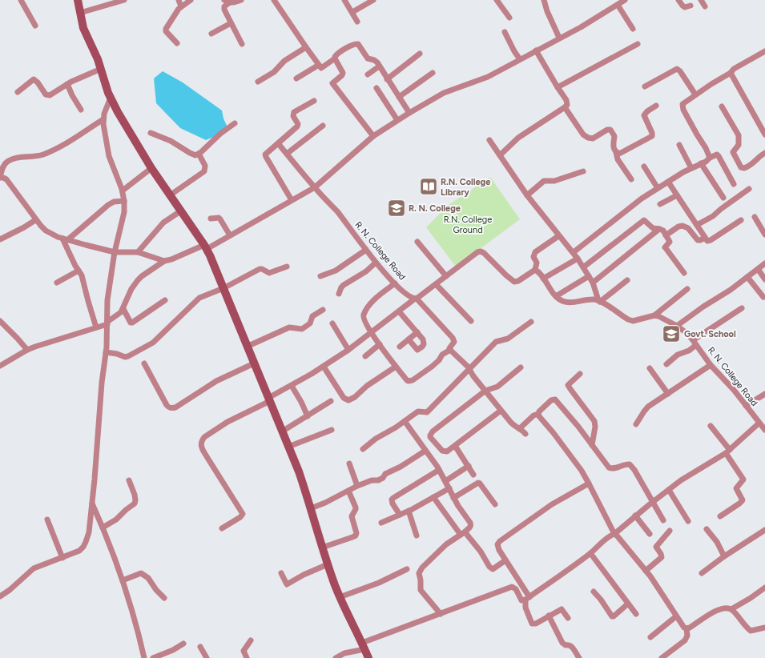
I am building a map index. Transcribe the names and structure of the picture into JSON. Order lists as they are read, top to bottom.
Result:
{
  "streets": {
    "street": ["R. N. College Road"]
  },
  "parks": ["R.N. College Ground"],
  "places": {
    "library": ["R.N. College Library"],
    "school or university": ["R. N. College", "Govt. School"]
  }
}
